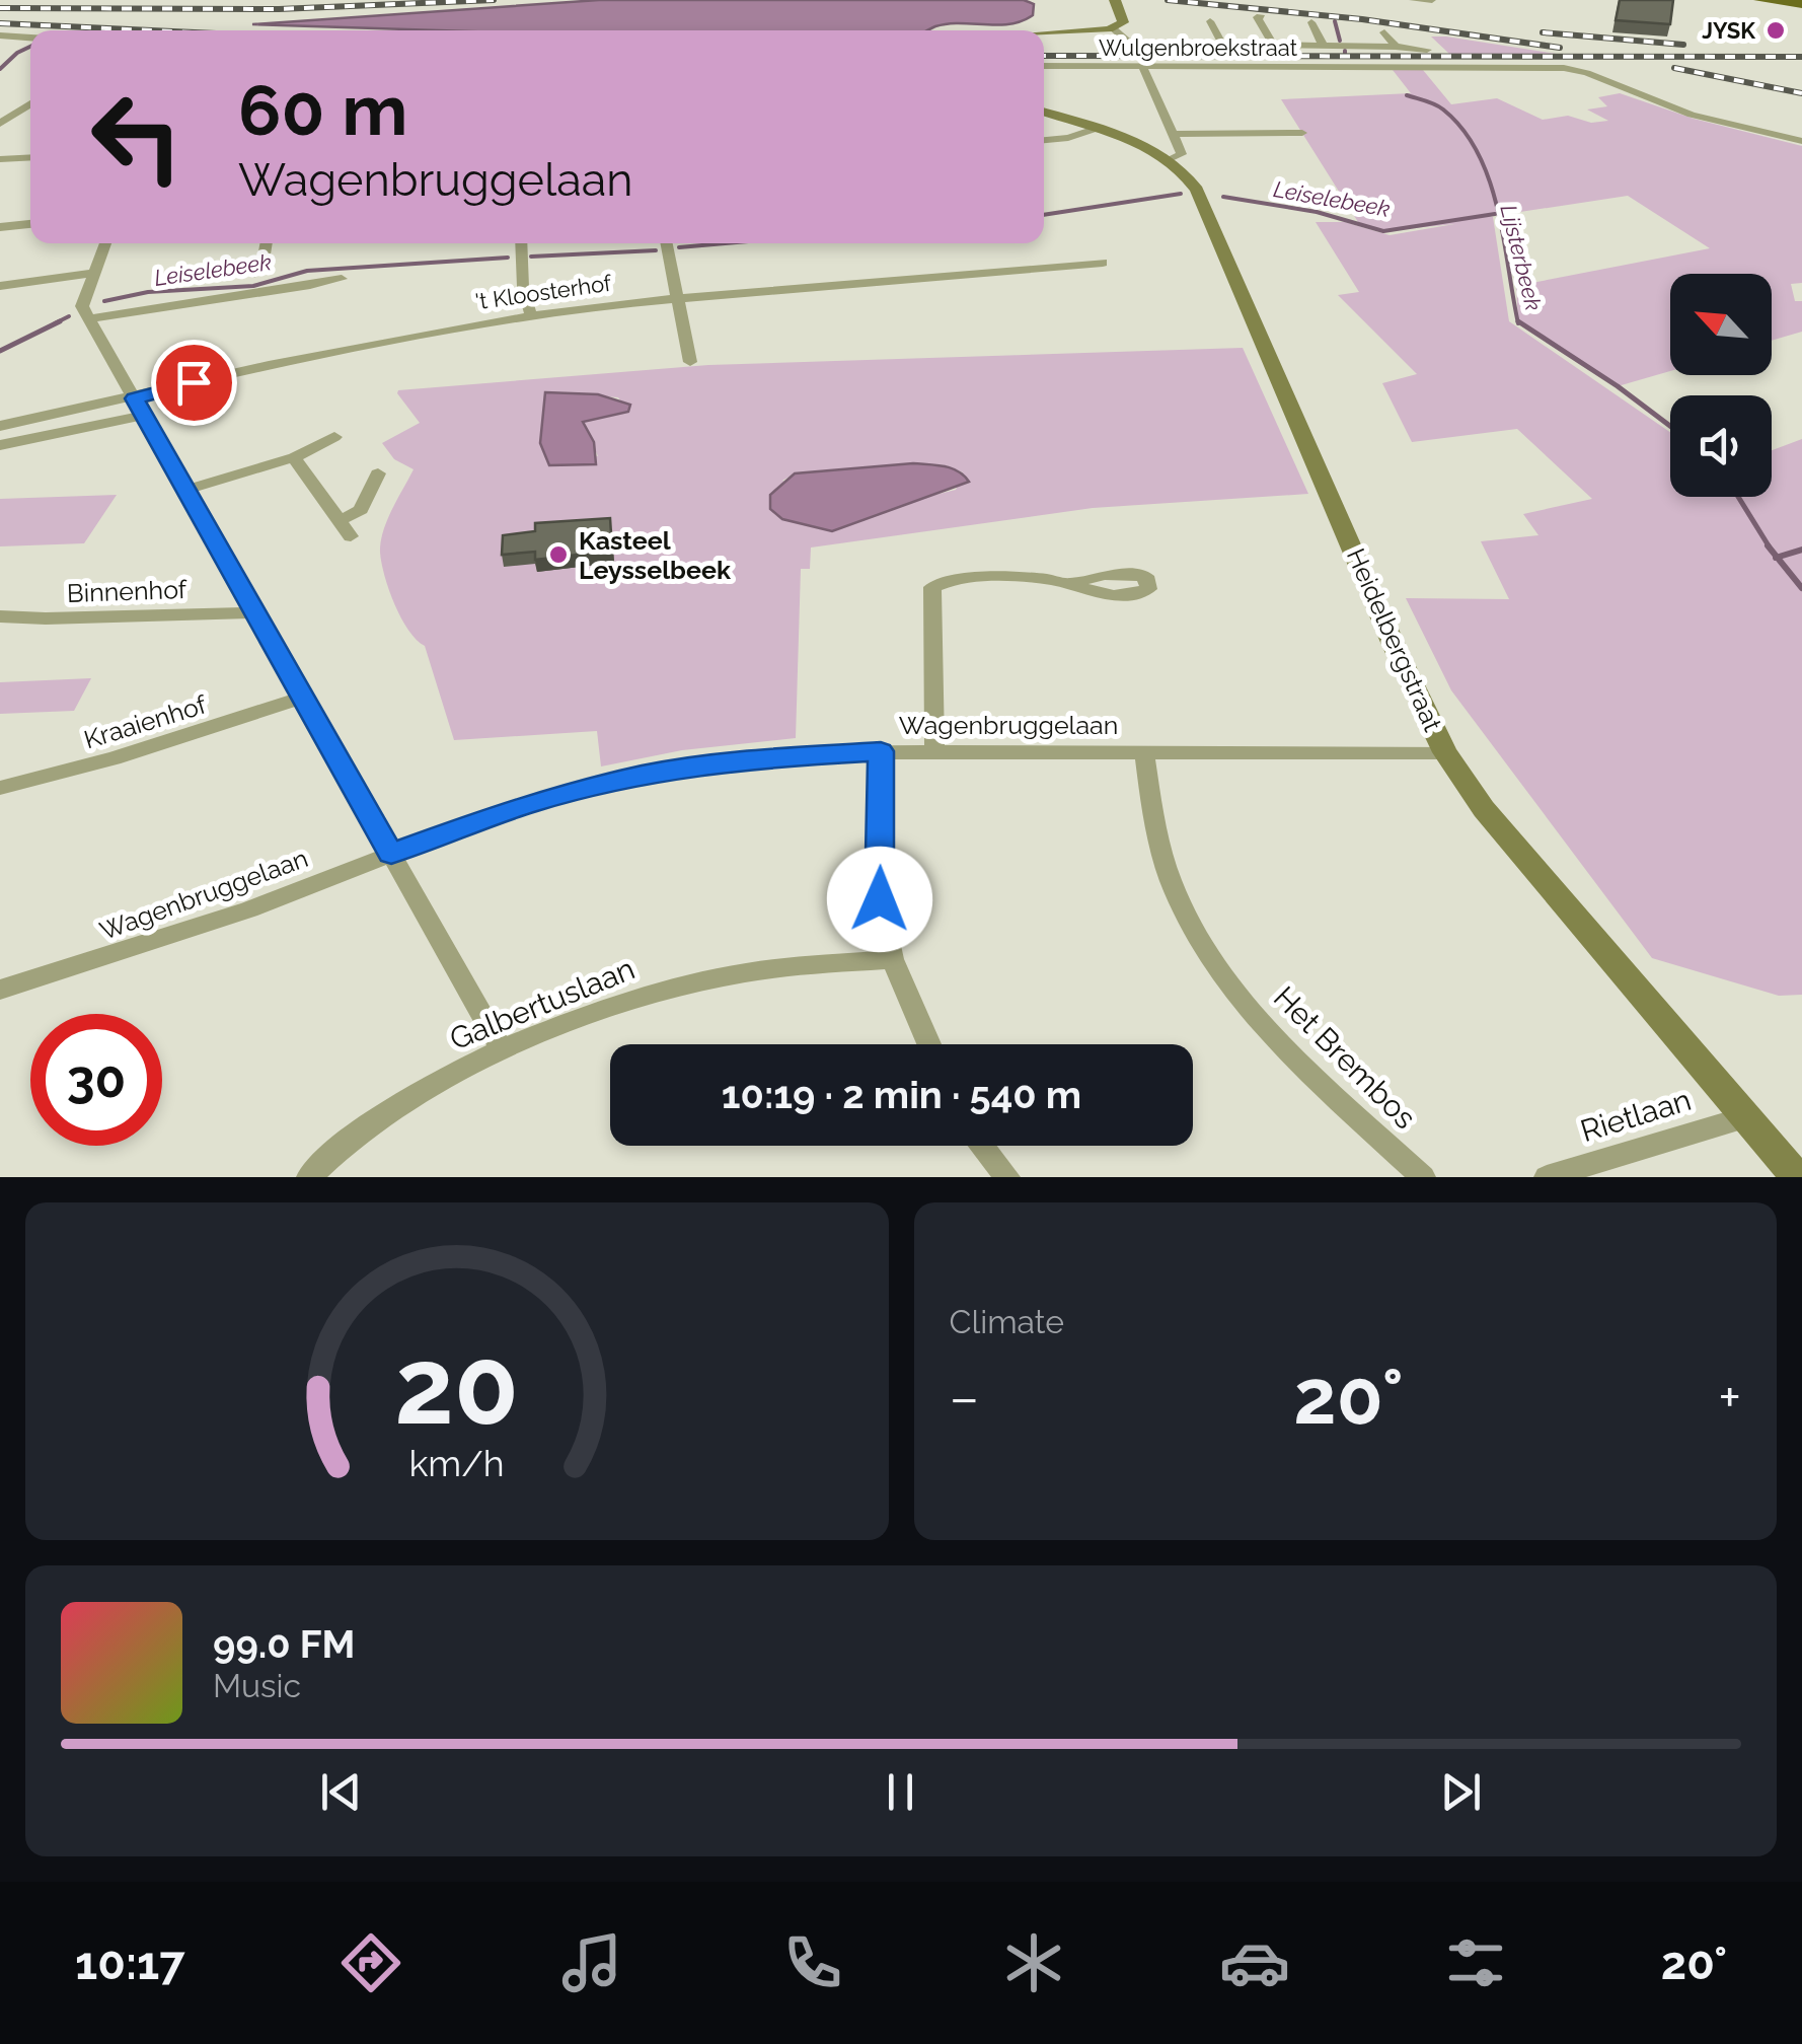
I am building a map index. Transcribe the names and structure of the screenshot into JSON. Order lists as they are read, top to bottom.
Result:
{
  "streets": {
    "main road": ["Heidelbergstraat"],
    "street": [
      "Wulgenbroekstraat",
      "'t Kloosterhof",
      "Binnenhof",
      "Kraaienhof",
      "Wagenbruggelaan",
      "Galbertuslaan",
      "Het Brembos",
      "Rietlaan"
    ]
  },
  "crossings": [
    ["Heidelbergstraat", "Wagenbruggelaan"],
    ["Heidelbergstraat", "Rietlaan"],
    ["Wagenbruggelaan", "Het Brembos"]
  ],
  "water": ["Leiselebeek", "Lijsterbeek"],
  "places": ["JYSK", "Kasteel Leysselbeek"],
  "north": "top left",
  "page": {
    "turn": ["60 m", "Wagenbruggelaan"],
    "limit": "30",
    "trip": "10:19 · 2 min · 540 m",
    "tile": "Climate",
    "heat": ["−", "20°", "+"],
    "song": ["99.0 FM", "Music"],
    "tabs": ["10:17", "20°"],
    "gauge": ["20", "km/h"]
  }
}
